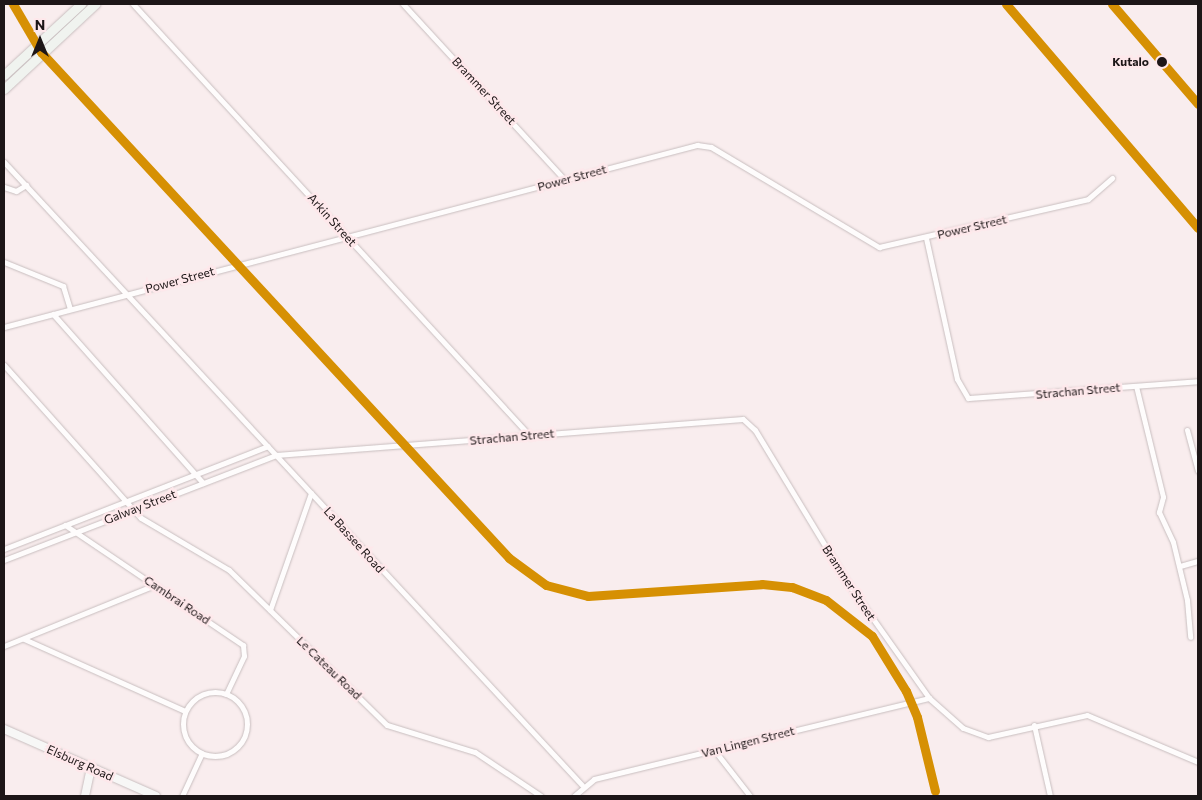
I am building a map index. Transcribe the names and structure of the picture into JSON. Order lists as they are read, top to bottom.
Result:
{
  "streets": {
    "main road": ["Elsburg Road"],
    "street": [
      "Brammer Street",
      "Power Street",
      "Arkin Street",
      "Strachan Street",
      "Galway Street",
      "La Bassee Road",
      "Cambrai Road",
      "Le Cateau Road",
      "Van Lingen Street"
    ]
  },
  "crossings": [
    ["Brammer Street", "Power Street"],
    ["Brammer Street", "Strachan Street"],
    ["Brammer Street", "Van Lingen Street"],
    ["Power Street", "Arkin Street"],
    ["Power Street", "Strachan Street"],
    ["Power Street", "La Bassee Road"],
    ["Arkin Street", "Strachan Street"],
    ["Strachan Street", "Galway Street"],
    ["Strachan Street", "La Bassee Road"],
    ["Galway Street", "La Bassee Road"],
    ["Galway Street", "Cambrai Road"],
    ["Galway Street", "Le Cateau Road"],
    ["La Bassee Road", "Van Lingen Street"]
  ],
  "places": ["Kutalo"],
  "north": "top"
}
